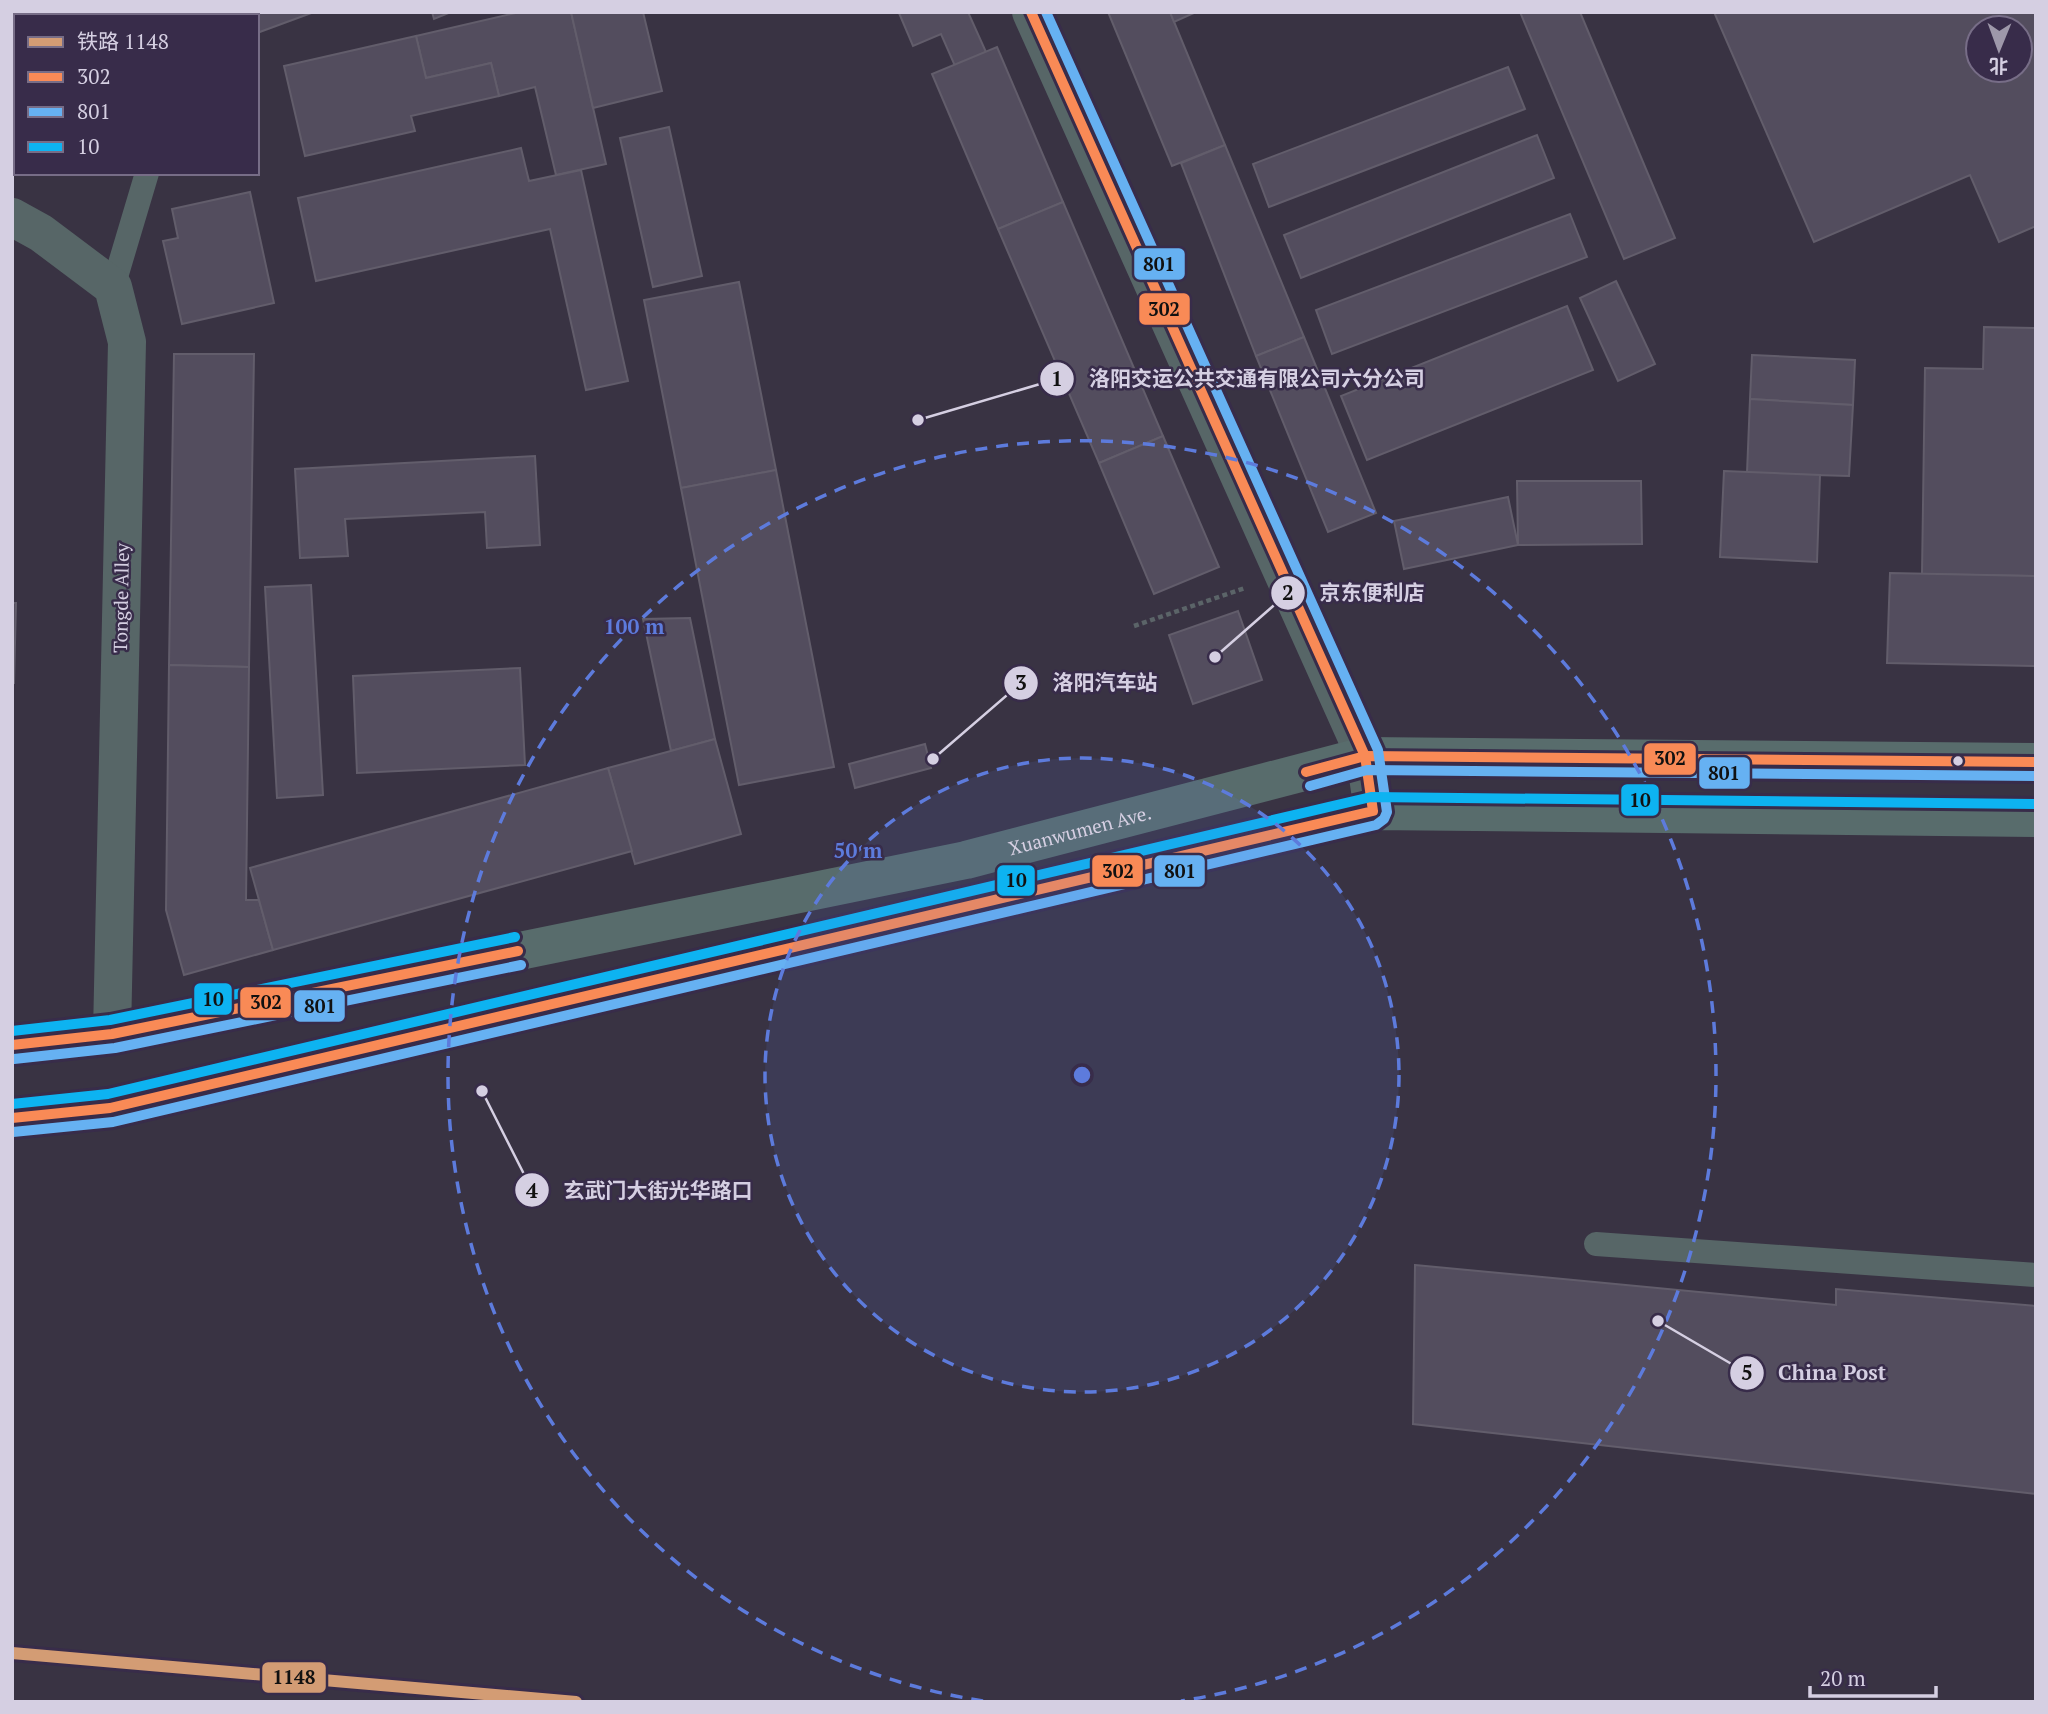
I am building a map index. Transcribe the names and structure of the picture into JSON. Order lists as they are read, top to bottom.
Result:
{
  "streets": {
    "main road": ["Xuanwumen Ave."],
    "street": ["Tongde Alley"]
  },
  "crossings": [
    ["Tongde Alley", "Xuanwumen Ave."]
  ],
  "places": [
    "洛阳交运公共交通有限公司六分公司",
    "京东便利店",
    "洛阳汽车站",
    "玄武门大街光华路口",
    "China Post"
  ],
  "lines": [
    "transit line 302",
    "transit line 801",
    "transit line 10",
    "rail line 1148"
  ],
  "legend": [
    "铁路 1148",
    "302",
    "801",
    "10"
  ],
  "scale_bar": "20 m",
  "north": "bottom",
  "rings": ["100 m", "50 m"]
}
